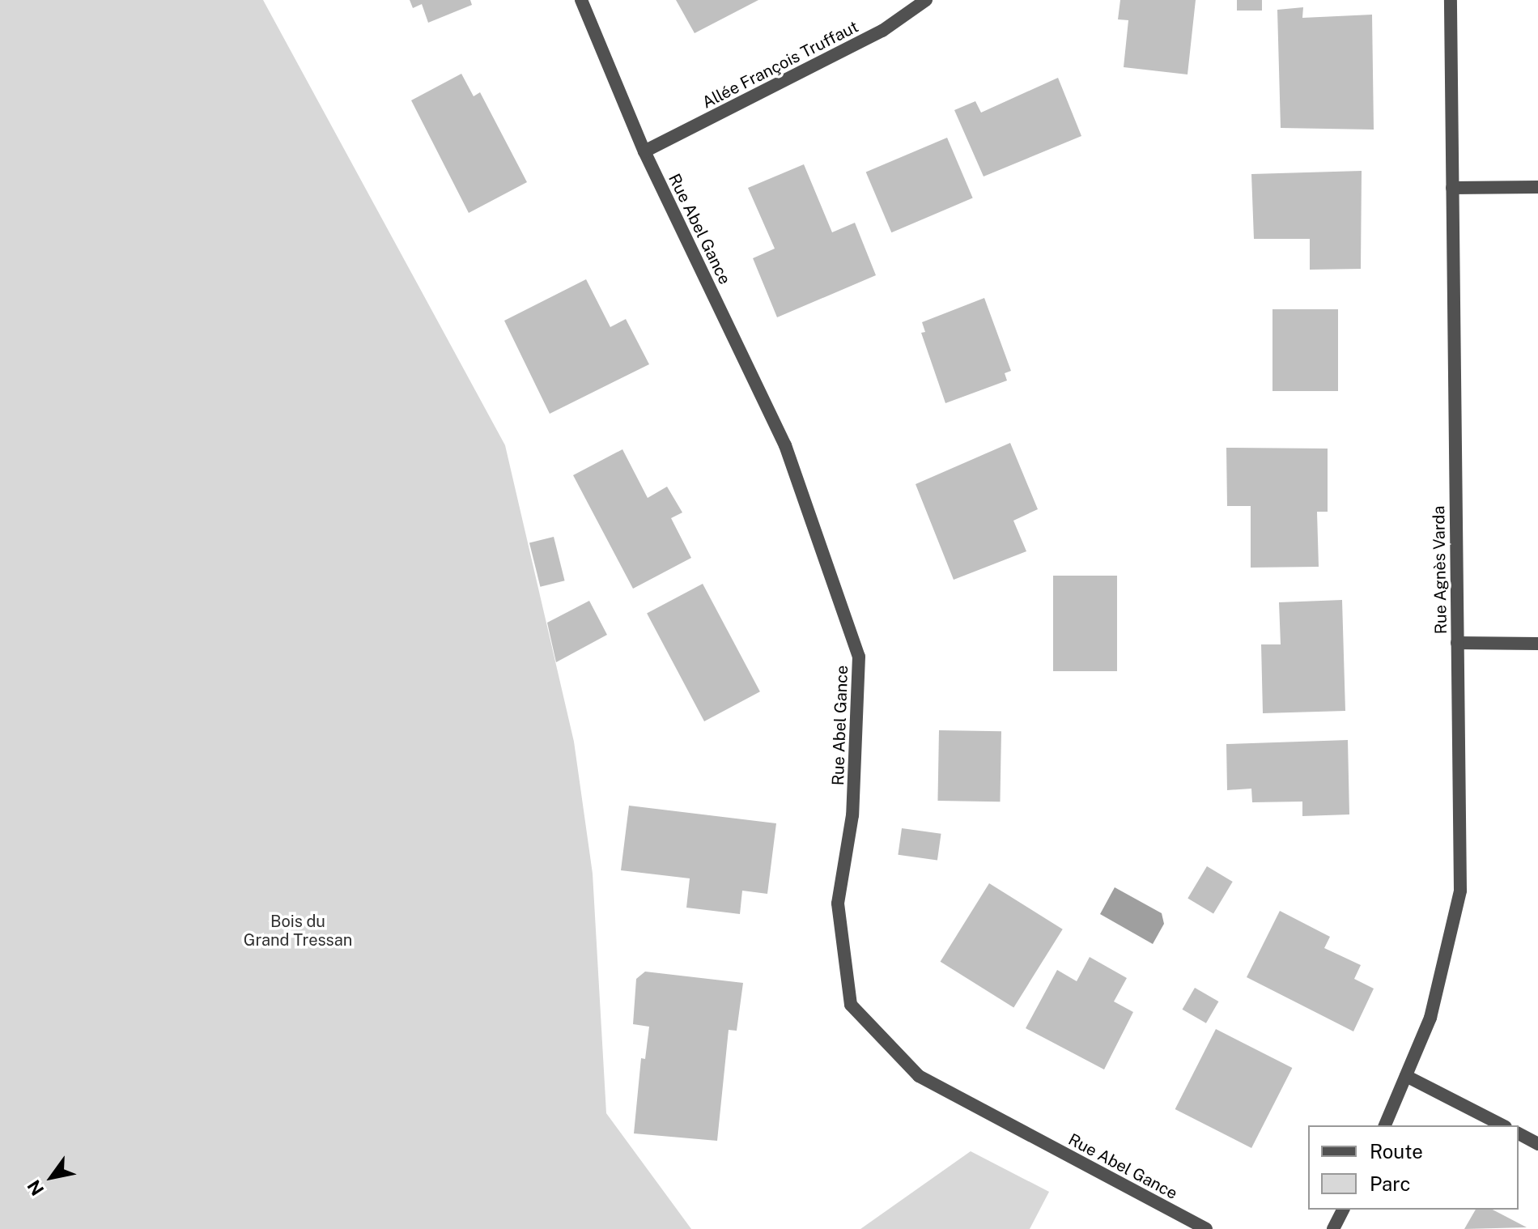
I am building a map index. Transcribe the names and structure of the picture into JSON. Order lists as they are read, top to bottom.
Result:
{
  "streets": {
    "street": ["Allée François Truffaut", "Rue Abel Gance", "Rue Agnès Varda"]
  },
  "crossings": [
    ["Allée François Truffaut", "Rue Abel Gance"]
  ],
  "parks": ["Bois du Grand Tressan"],
  "legend": ["Route", "Parc"],
  "north": "bottom left"
}
